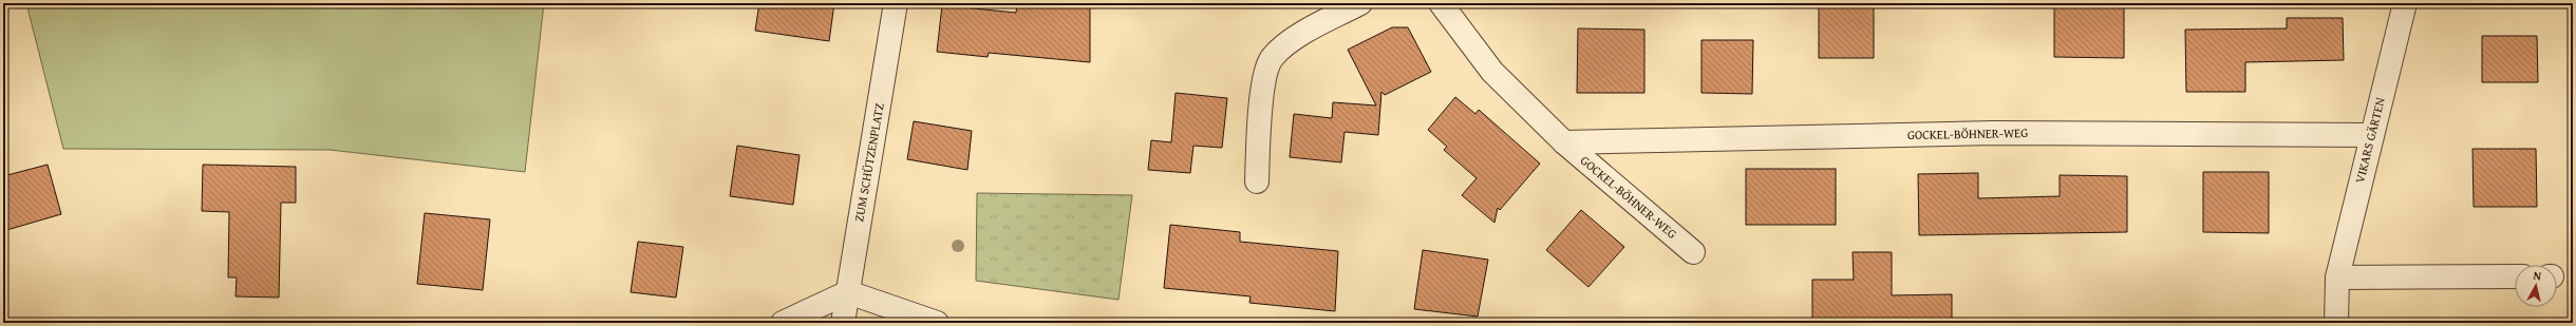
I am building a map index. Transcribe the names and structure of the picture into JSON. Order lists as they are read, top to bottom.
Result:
{
  "streets": {
    "street": ["GOCKEL-BÖHNER-WEG", "VIKARS GÄRTEN", "ZUM SCHÜTZENPLATZ"]
  },
  "crossings": [
    ["GOCKEL-BÖHNER-WEG", "VIKARS GÄRTEN"]
  ],
  "north": "top"
}
